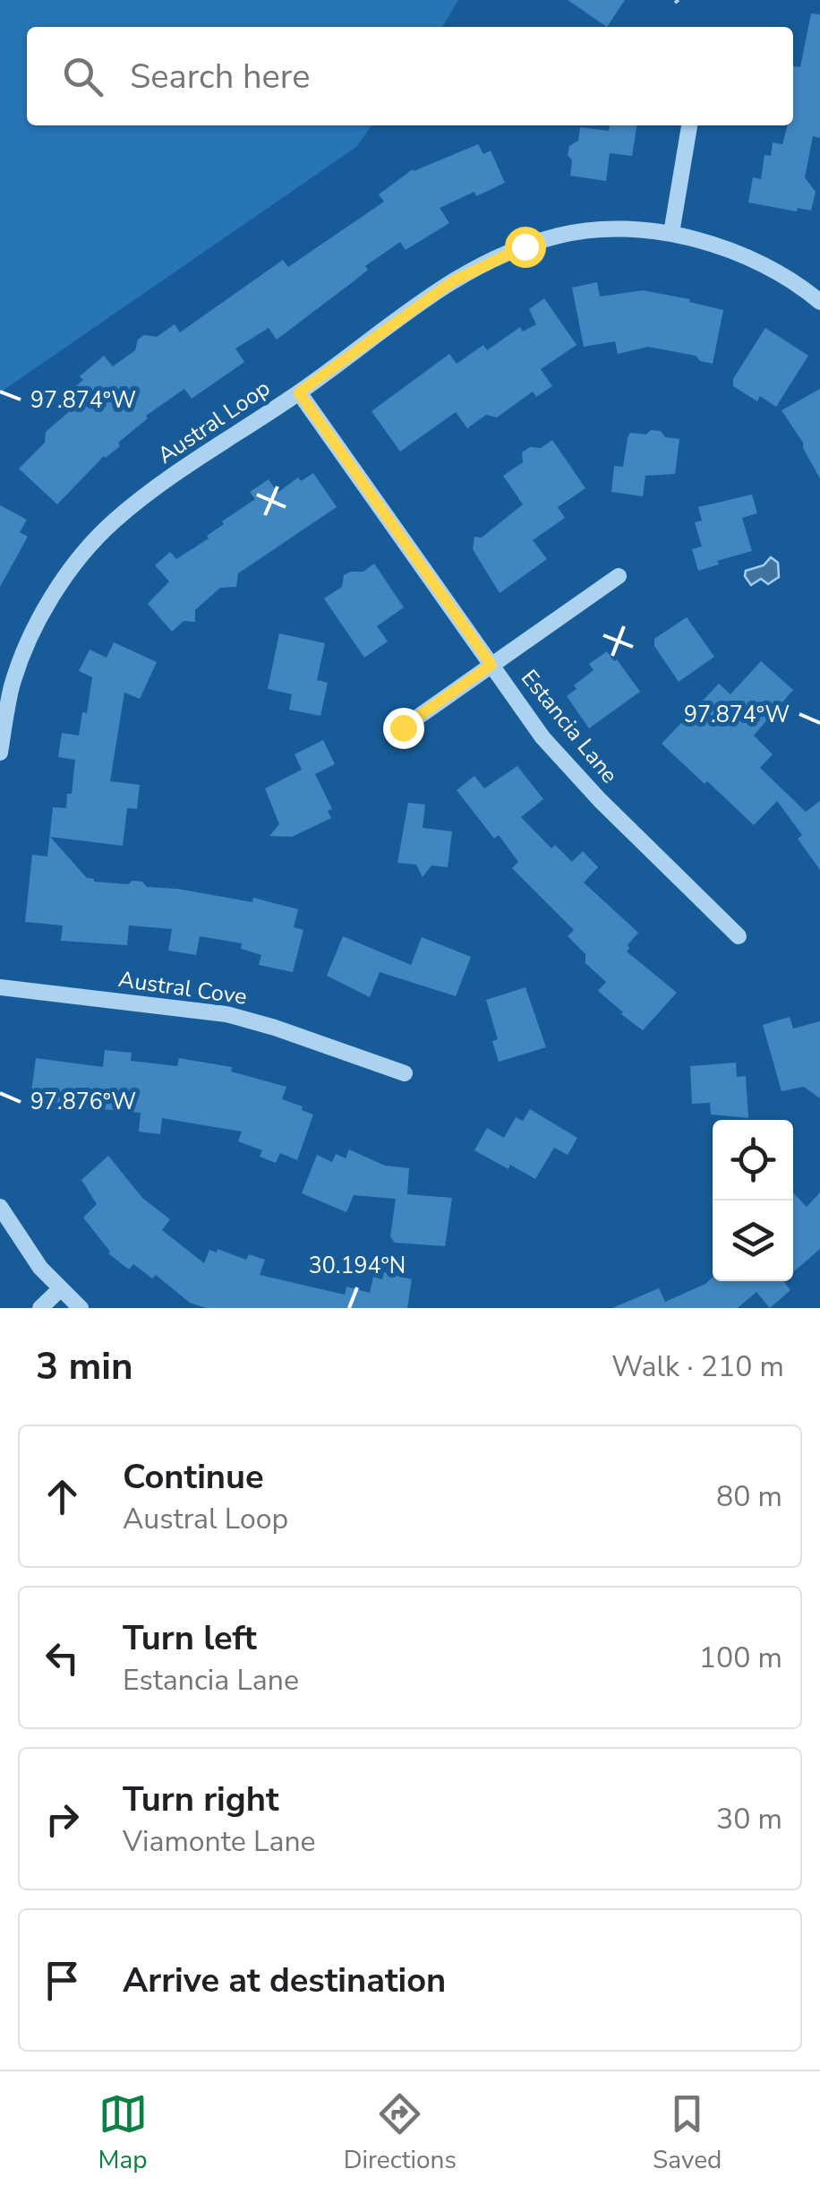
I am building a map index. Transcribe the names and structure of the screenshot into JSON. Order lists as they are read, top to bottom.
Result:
{
  "streets": {
    "street": ["Austral Loop", "Estancia Lane", "Austral Cove"]
  },
  "crossings": [
    ["Austral Loop", "Estancia Lane"]
  ],
  "page": {
    "search": "Search here",
    "heading": ["3 min", "Walk · 210 m"],
    "list": [
      ["Continue", "Austral Loop", "80 m"],
      ["Turn left", "Estancia Lane", "100 m"],
      ["Turn right", "Viamonte Lane", "30 m"],
      "Arrive at destination"
    ],
    "nav": ["Map", "Directions", "Saved"]
  },
  "coordinates": ["97.874°W", "97.876°W", "30.194°N"]
}
